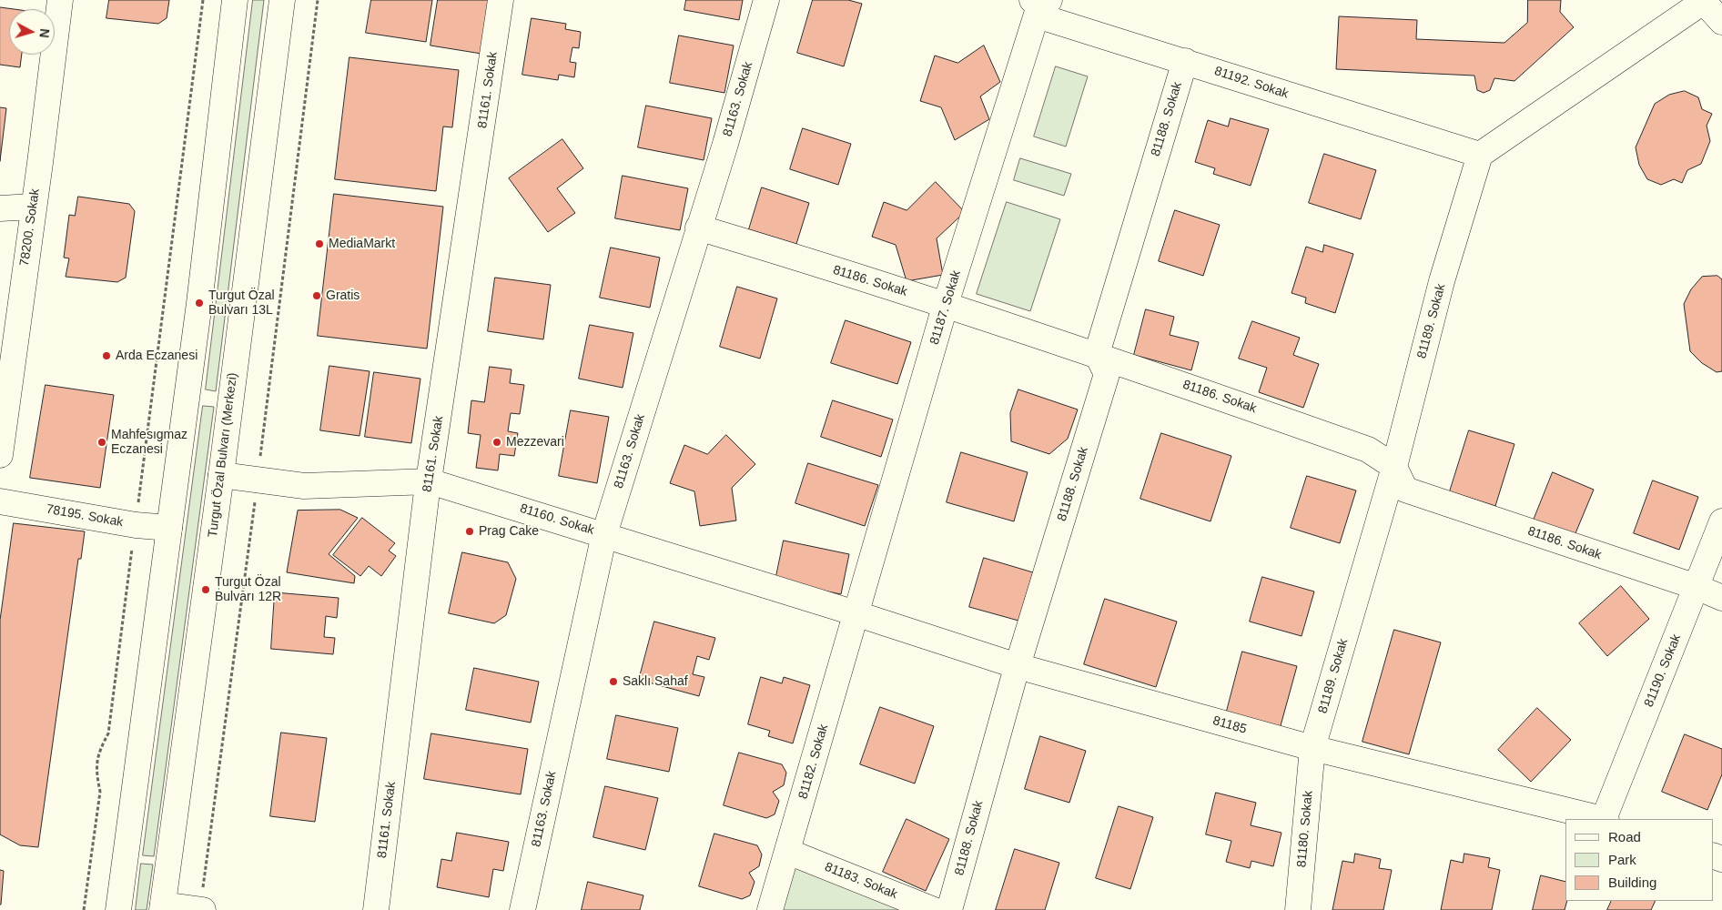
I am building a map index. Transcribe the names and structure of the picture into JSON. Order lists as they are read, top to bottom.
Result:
{
  "streets": {
    "street": [
      "81192. Sokak",
      "81161. Sokak",
      "81163. Sokak",
      "81188. Sokak",
      "78200. Sokak",
      "81186. Sokak",
      "81187. Sokak",
      "81189. Sokak",
      "Turgut Özal Bulvarı (Merkezi)",
      "78195. Sokak",
      "81160. Sokak",
      "81190. Sokak",
      "81185",
      "81182. Sokak",
      "81180. Sokak",
      "81183. Sokak"
    ]
  },
  "crossings": [
    ["81192. Sokak", "81188. Sokak"],
    ["81192. Sokak", "81187. Sokak"],
    ["81192. Sokak", "81189. Sokak"],
    ["81161. Sokak", "81160. Sokak"],
    ["81163. Sokak", "81186. Sokak"],
    ["81163. Sokak", "81160. Sokak"],
    ["81188. Sokak", "81186. Sokak"],
    ["81188. Sokak", "81185"],
    ["81186. Sokak", "81187. Sokak"],
    ["81186. Sokak", "81189. Sokak"],
    ["81186. Sokak", "81190. Sokak"],
    ["81187. Sokak", "81160. Sokak"],
    ["81187. Sokak", "81185"],
    ["81187. Sokak", "81182. Sokak"],
    ["81189. Sokak", "81185"],
    ["81189. Sokak", "81180. Sokak"],
    ["Turgut Özal Bulvarı (Merkezi)", "81160. Sokak"],
    ["81160. Sokak", "81185"],
    ["81160. Sokak", "81182. Sokak"],
    ["81185", "81182. Sokak"],
    ["81185", "81180. Sokak"],
    ["81182. Sokak", "81183. Sokak"]
  ],
  "places": [
    "MediaMarkt",
    "Gratis",
    "Turgut Özal Bulvarı 13L",
    "Arda Eczanesi",
    "Mahfesıgmaz Eczanesi",
    "Mezzevari",
    "Prag Cake",
    "Turgut Özal Bulvarı 12R",
    "Saklı Sahaf"
  ],
  "legend": ["Road", "Park", "Building"],
  "north": "right"
}
